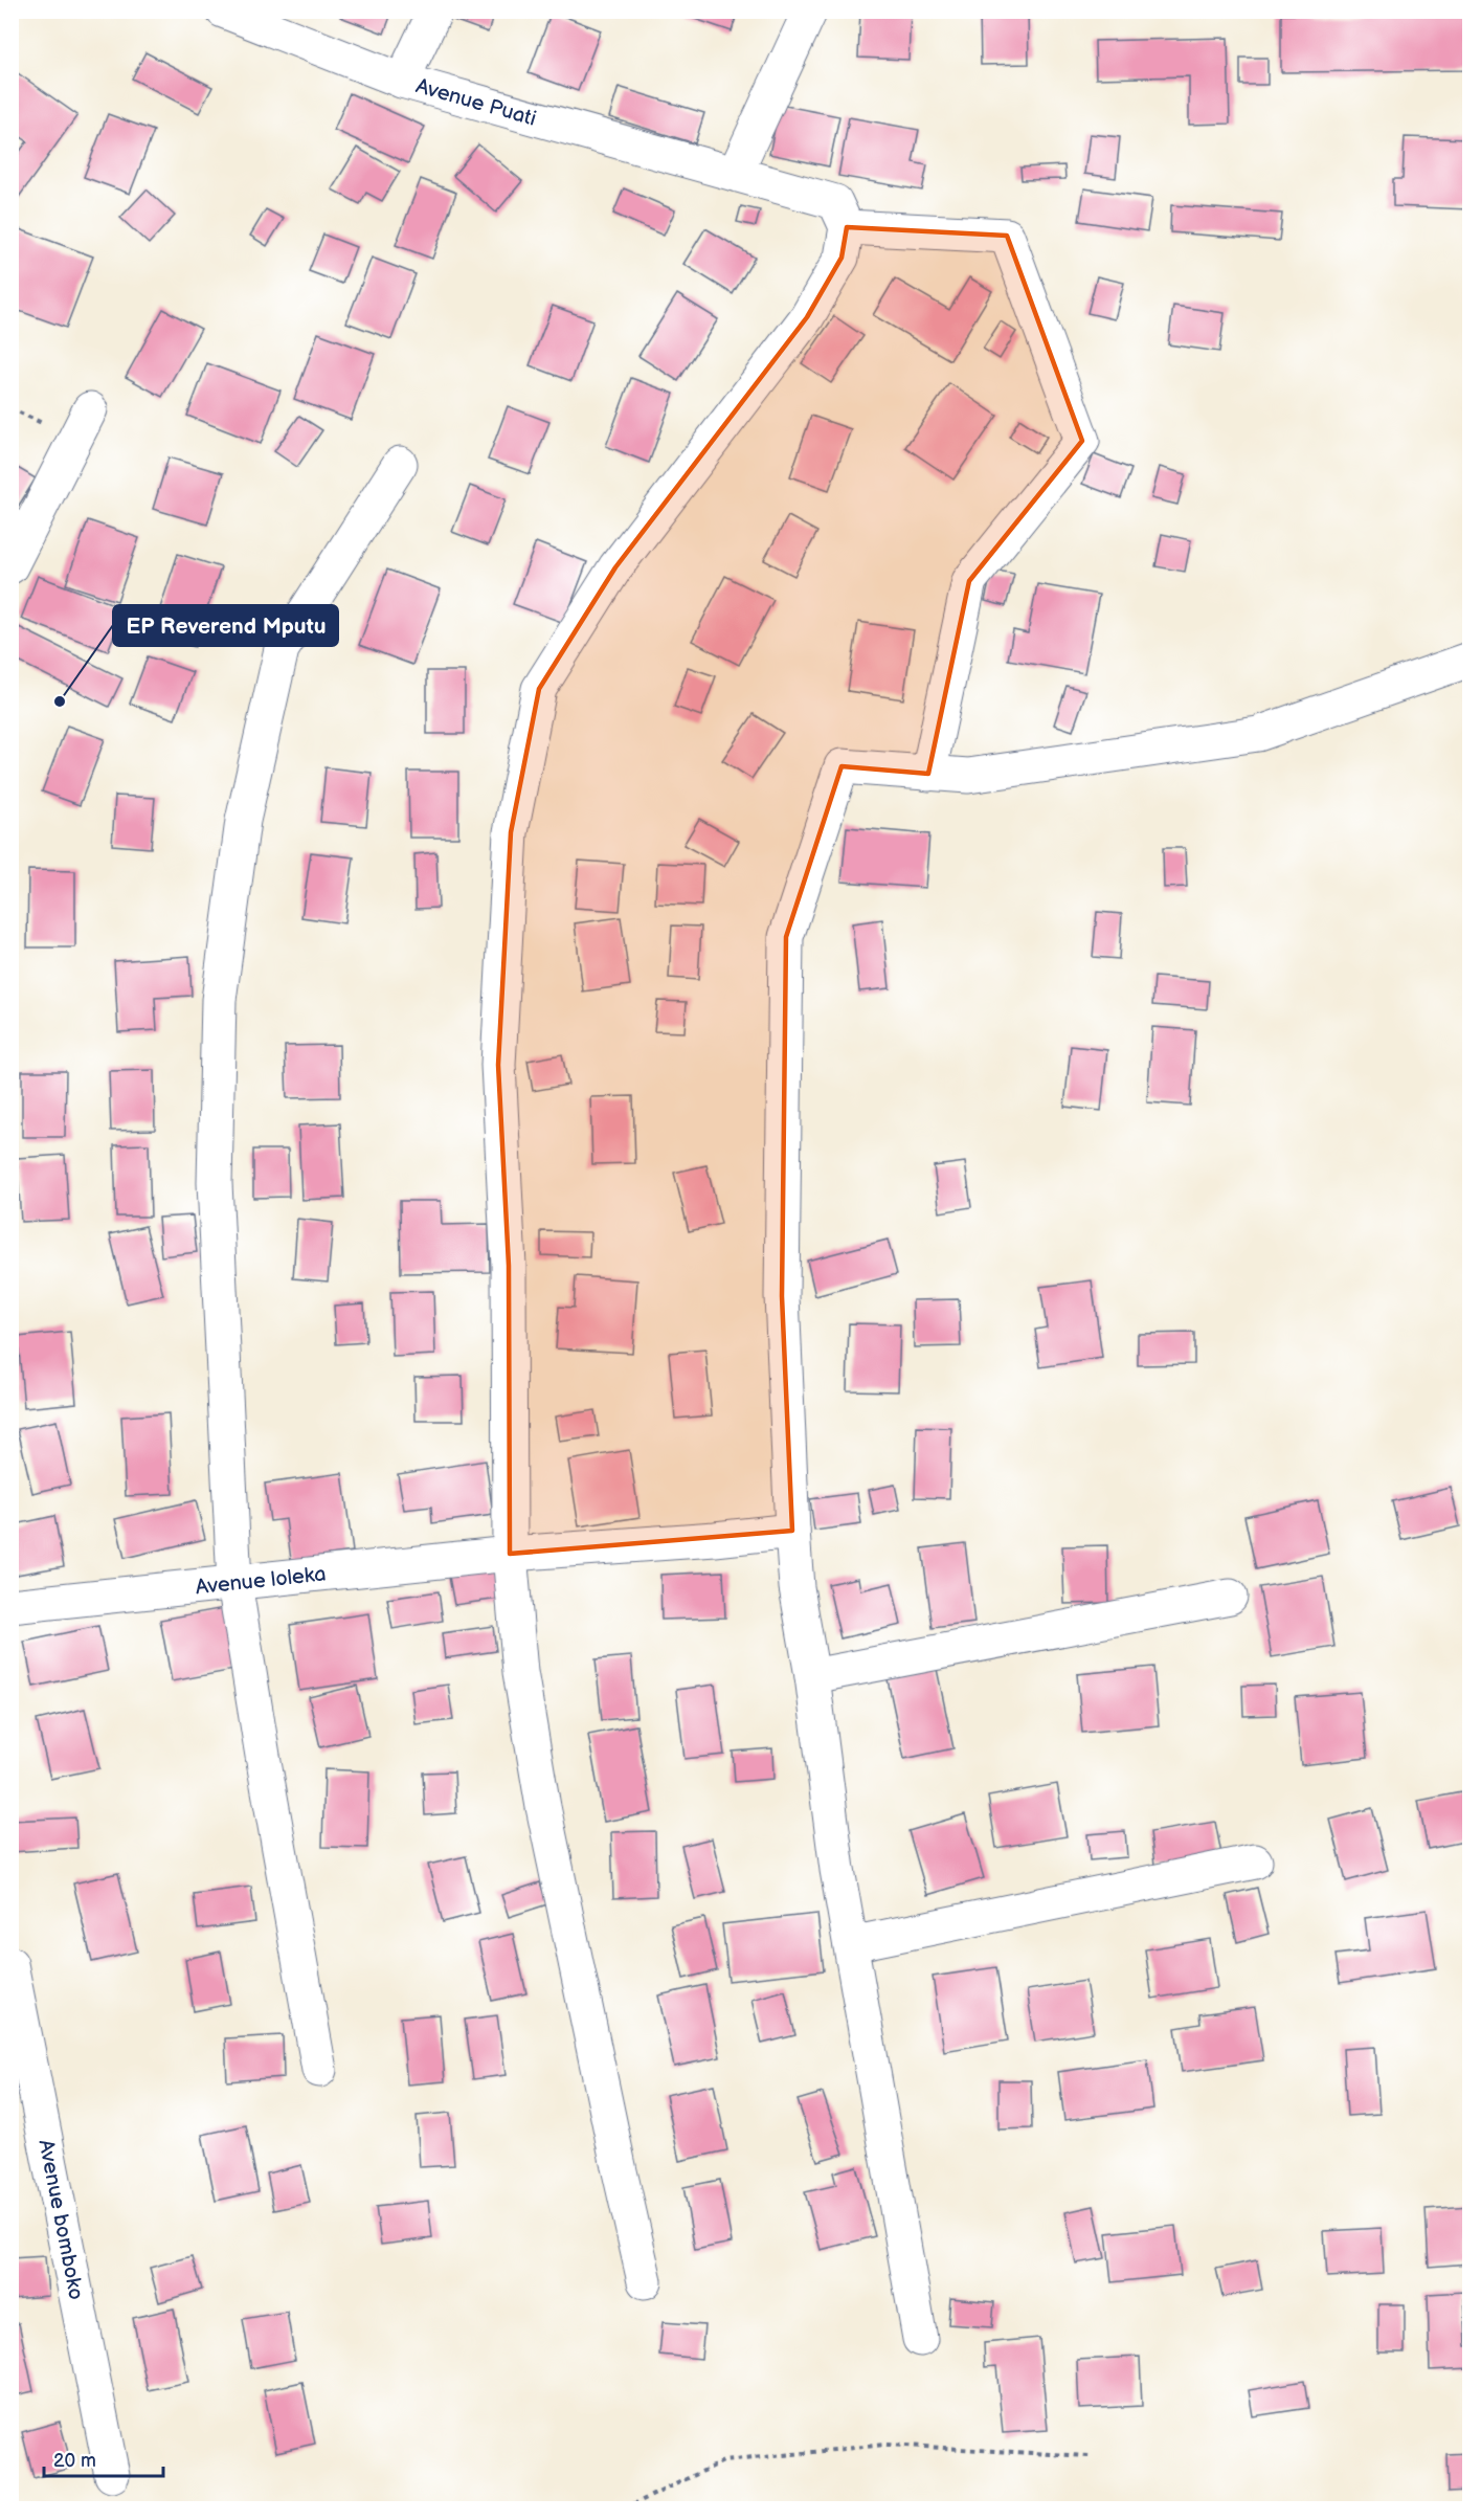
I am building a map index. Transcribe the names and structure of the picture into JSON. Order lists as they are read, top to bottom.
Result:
{
  "streets": {
    "street": ["Avenue Puati", "Avenue loleka", "Avenue bomboko"]
  },
  "places": ["EP Reverend Mputu"],
  "scale_bar": "20 m"
}
